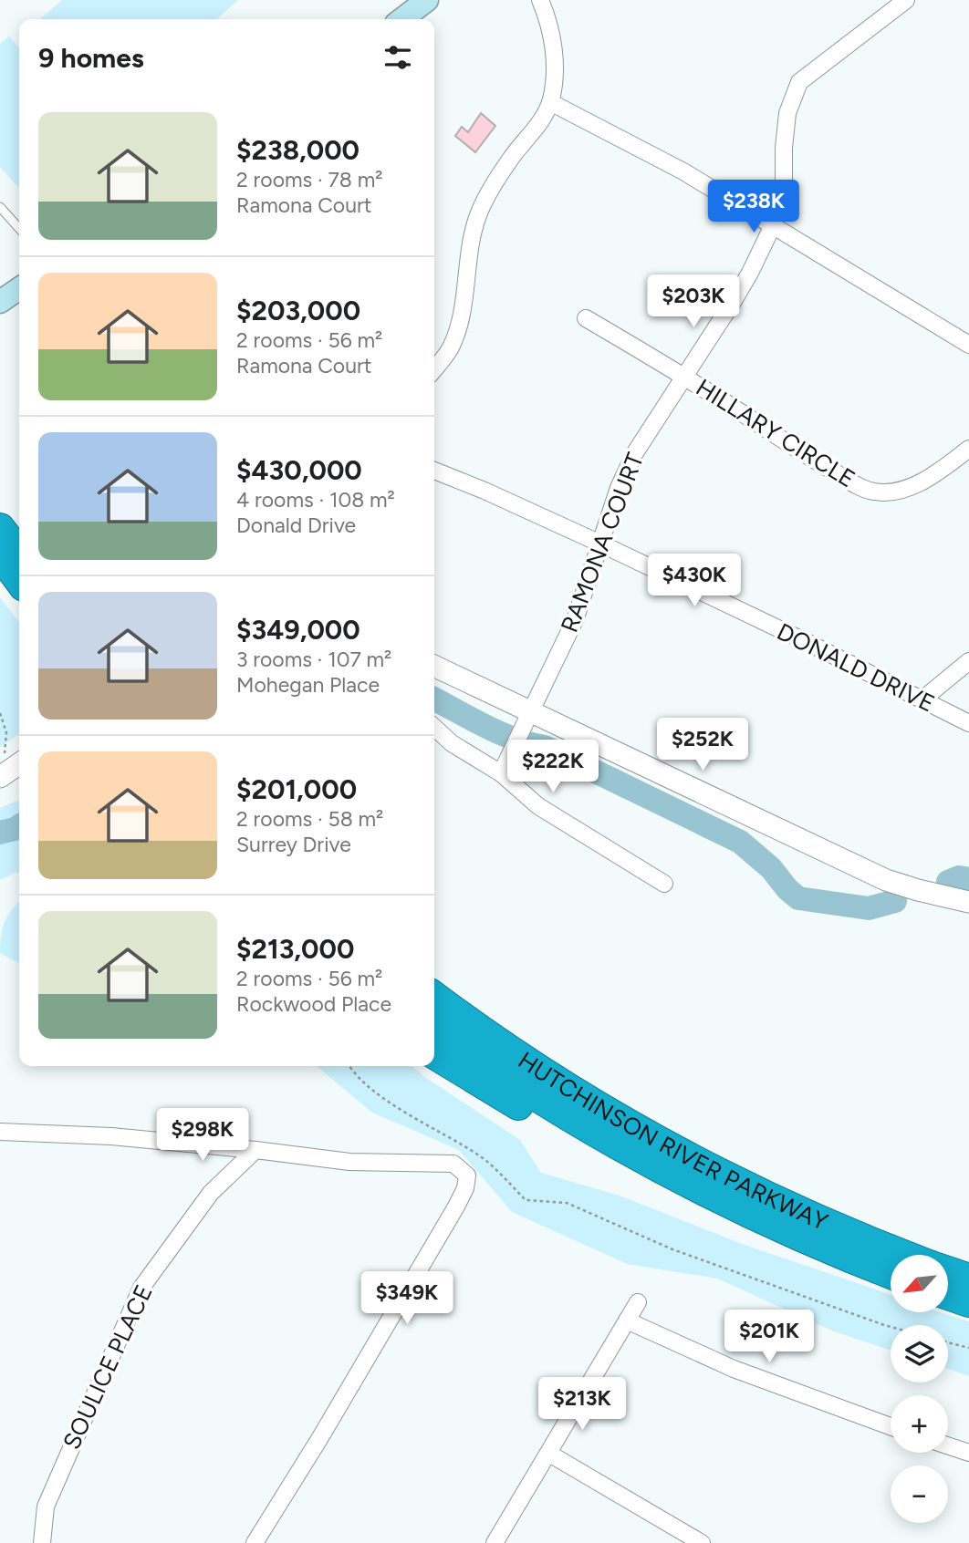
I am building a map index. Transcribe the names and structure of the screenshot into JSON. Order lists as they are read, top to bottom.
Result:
{
  "streets": {
    "highway": ["HUTCHINSON RIVER PARKWAY"],
    "street": [
      "HILLARY CIRCLE",
      "RAMONA COURT",
      "DONALD DRIVE",
      "SOULICE PLACE"
    ]
  },
  "crossings": [
    ["HILLARY CIRCLE", "RAMONA COURT"],
    ["RAMONA COURT", "DONALD DRIVE"]
  ],
  "north": "bottom left",
  "page": {
    "heading": "9 homes",
    "list": [
      {
        "name": "$238,000",
        "note": "2 rooms · 78 m² · Ramona Court"
      },
      {
        "name": "$203,000",
        "note": "2 rooms · 56 m² · Ramona Court"
      },
      {
        "name": "$430,000",
        "note": "4 rooms · 108 m² · Donald Drive"
      },
      {
        "name": "$349,000",
        "note": "3 rooms · 107 m² · Mohegan Place"
      },
      {
        "name": "$201,000",
        "note": "2 rooms · 58 m² · Surrey Drive"
      },
      {
        "name": "$213,000",
        "note": "2 rooms · 56 m² · Rockwood Place"
      }
    ],
    "price": [
      "$238K",
      "$203K",
      "$430K",
      "$252K",
      "$222K",
      "$298K",
      "$349K",
      "$201K",
      "$213K"
    ],
    "map_buttons": ["+", "−"]
  }
}
